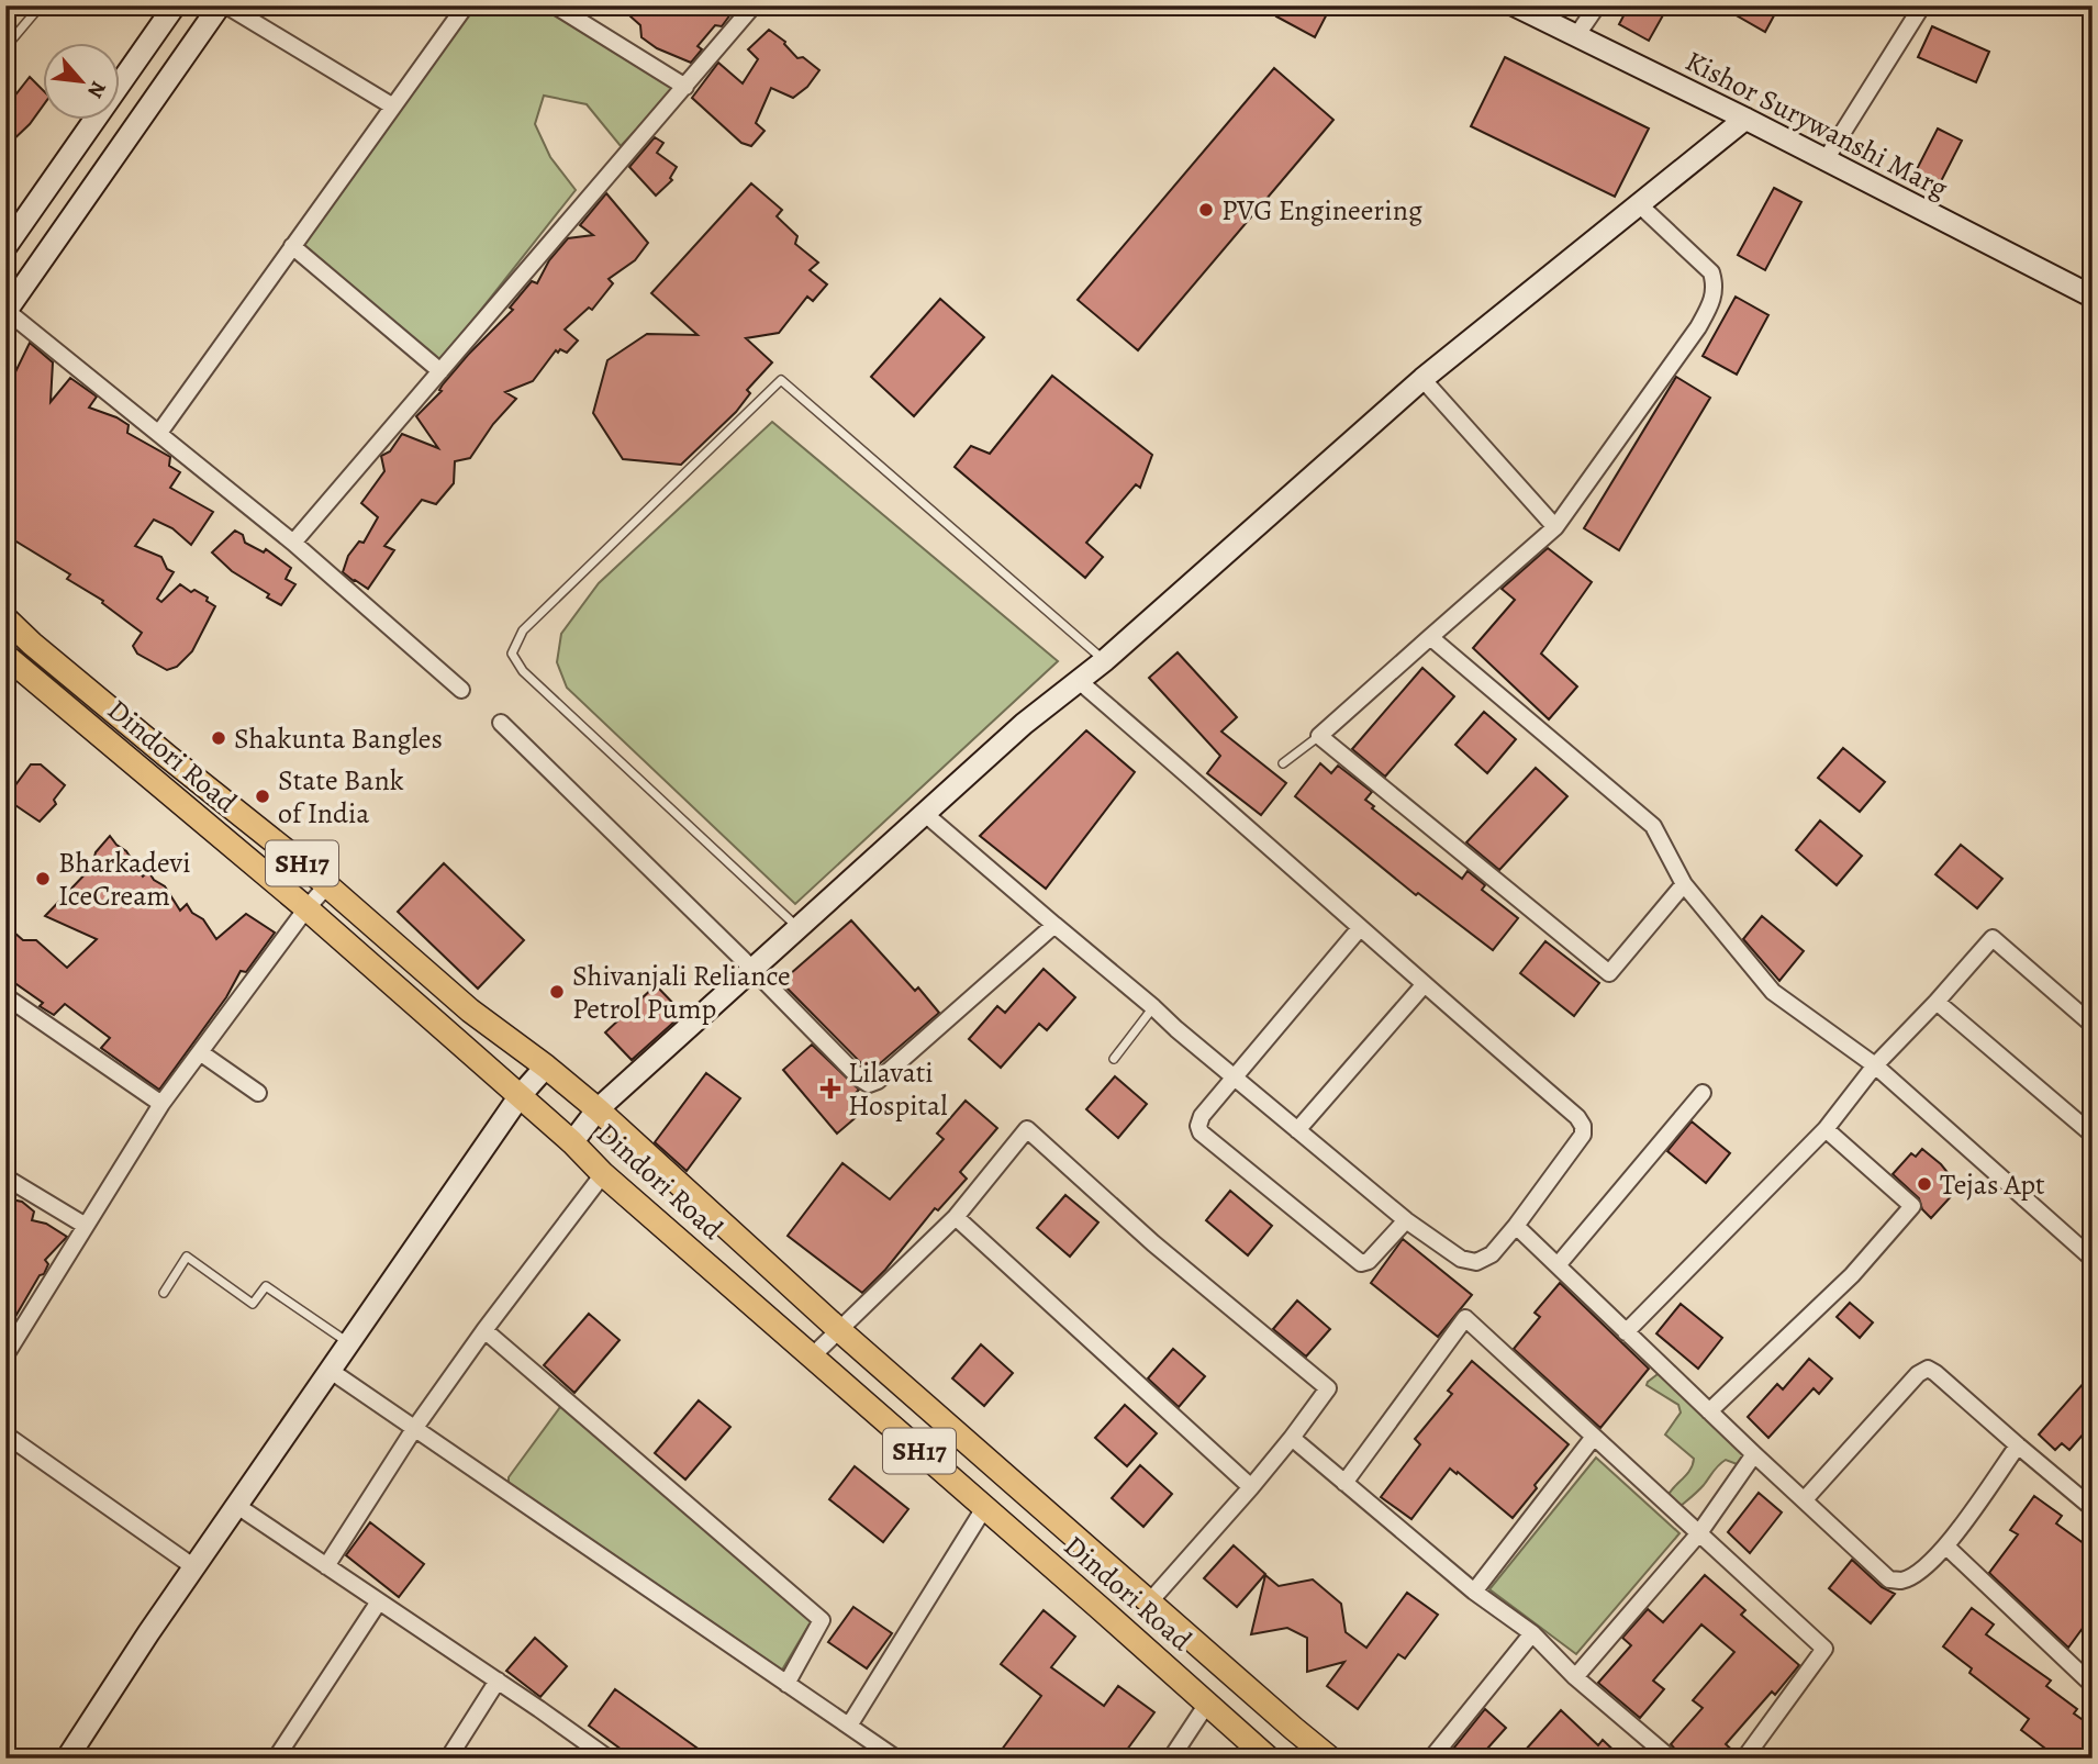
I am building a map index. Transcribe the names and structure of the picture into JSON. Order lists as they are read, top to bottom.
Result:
{
  "streets": {
    "main road": ["Dindori Road", "SH17"],
    "street": ["Kishor Surywanshi Marg"]
  },
  "places": {
    "other": [
      "PVG Engineering",
      "Shakunta Bangles",
      "State Bank of India",
      "Bharkadevi IceCream",
      "Shivanjali Reliance Petrol Pump",
      "Tejas Apt"
    ],
    "health": ["Lilavati Hospital"]
  },
  "north": "bottom right"
}
